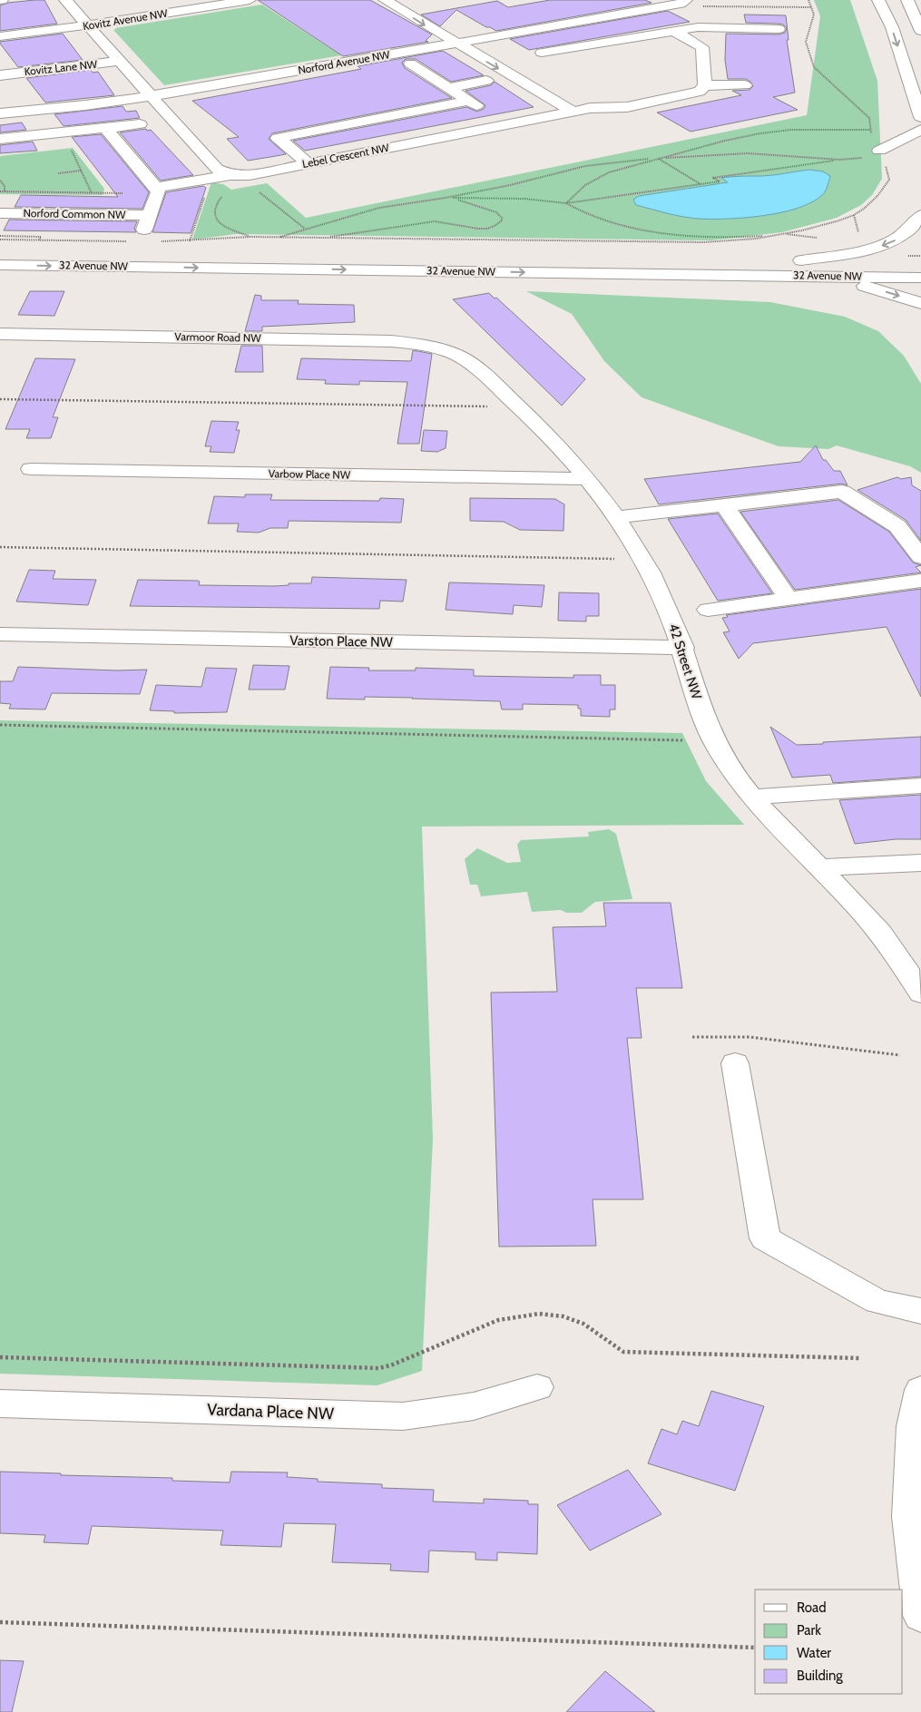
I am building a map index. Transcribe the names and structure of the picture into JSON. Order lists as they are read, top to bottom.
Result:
{
  "streets": {
    "street": [
      "Kovitz Avenue NW",
      "Norford Avenue NW",
      "Kovitz Lane NW",
      "Lebel Crescent NW",
      "Norford Common NW",
      "32 Avenue NW",
      "Varmoor Road NW",
      "Varbow Place NW",
      "Varston Place NW",
      "42 Street NW",
      "Vardana Place NW"
    ]
  },
  "crossings": [
    ["Varmoor Road NW", "42 Street NW"],
    ["Varbow Place NW", "42 Street NW"],
    ["Varston Place NW", "42 Street NW"]
  ],
  "legend": [
    "Road",
    "Park",
    "Water",
    "Building"
  ]
}
